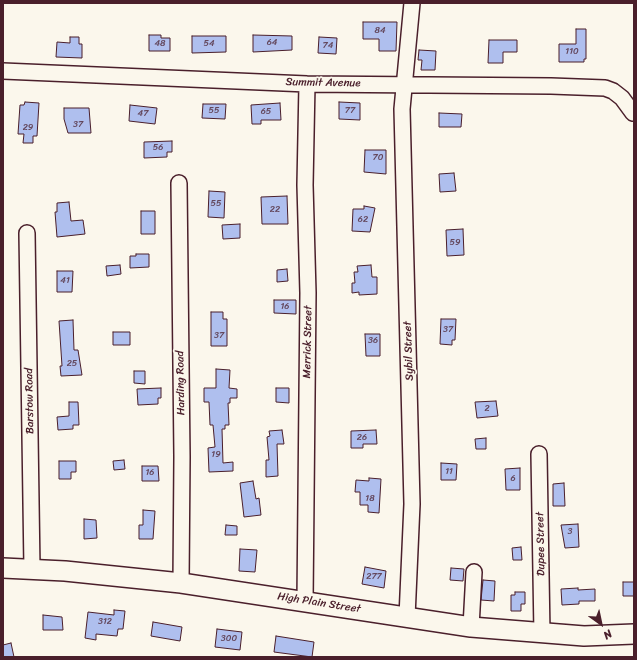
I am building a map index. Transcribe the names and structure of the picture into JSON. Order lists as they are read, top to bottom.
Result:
{
  "streets": {
    "main road": ["High Plain Street"],
    "street": [
      "Summit Avenue",
      "Merrick Street",
      "Sybil Street",
      "Harding Road",
      "Barstow Road",
      "Dupee Street"
    ]
  },
  "crossings": [
    ["Summit Avenue", "Merrick Street"],
    ["Summit Avenue", "Sybil Street"],
    ["Merrick Street", "High Plain Street"],
    ["Sybil Street", "High Plain Street"],
    ["Harding Road", "High Plain Street"],
    ["Barstow Road", "High Plain Street"],
    ["Dupee Street", "High Plain Street"]
  ],
  "house_numbers": [
    "84",
    "64",
    "48",
    "54",
    "74",
    "110",
    "55",
    "77",
    "65",
    "47",
    "37",
    "29",
    "56",
    "70",
    "55",
    "22",
    "62",
    "59",
    "41",
    "16",
    "37",
    "37",
    "36",
    "25",
    "2",
    "26",
    "19",
    "11",
    "16",
    "6",
    "18",
    "3",
    "277",
    "312",
    "300"
  ],
  "north": "bottom right"
}
